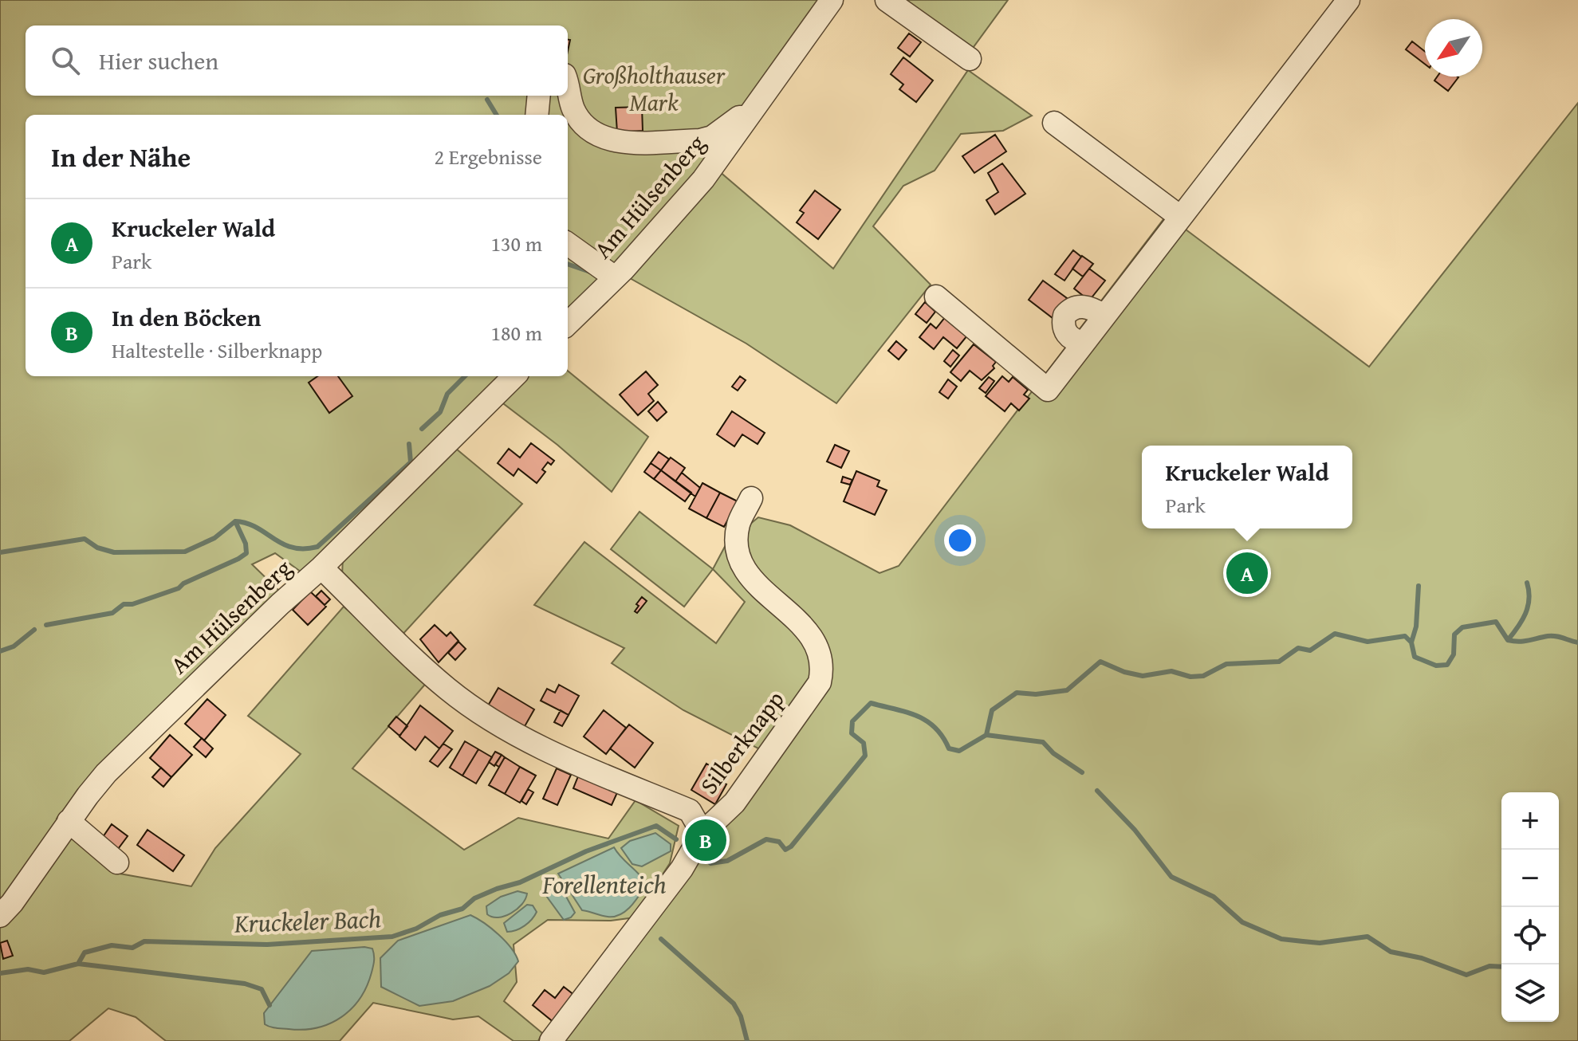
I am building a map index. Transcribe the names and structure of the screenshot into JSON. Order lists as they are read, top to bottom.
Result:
{
  "streets": {
    "street": ["Am Hülsenberg", "Silberknapp"]
  },
  "water": ["Forellenteich", "Kruckeler Bach"],
  "parks": ["Großholthauser Mark"],
  "north": "bottom left",
  "page": {
    "search": "Hier suchen",
    "heading": ["In der Nähe", "2 Ergebnisse"],
    "list": [
      {
        "mark": "A",
        "name": "Kruckeler Wald",
        "note": "Park",
        "value": "130 m"
      },
      {
        "mark": "B",
        "name": "In den Böcken",
        "note": "Haltestelle · Silberknapp",
        "value": "180 m"
      }
    ],
    "popup": ["Kruckeler Wald", "Park"],
    "pins": ["A", "B"],
    "map_buttons": ["+", "−"]
  }
}
